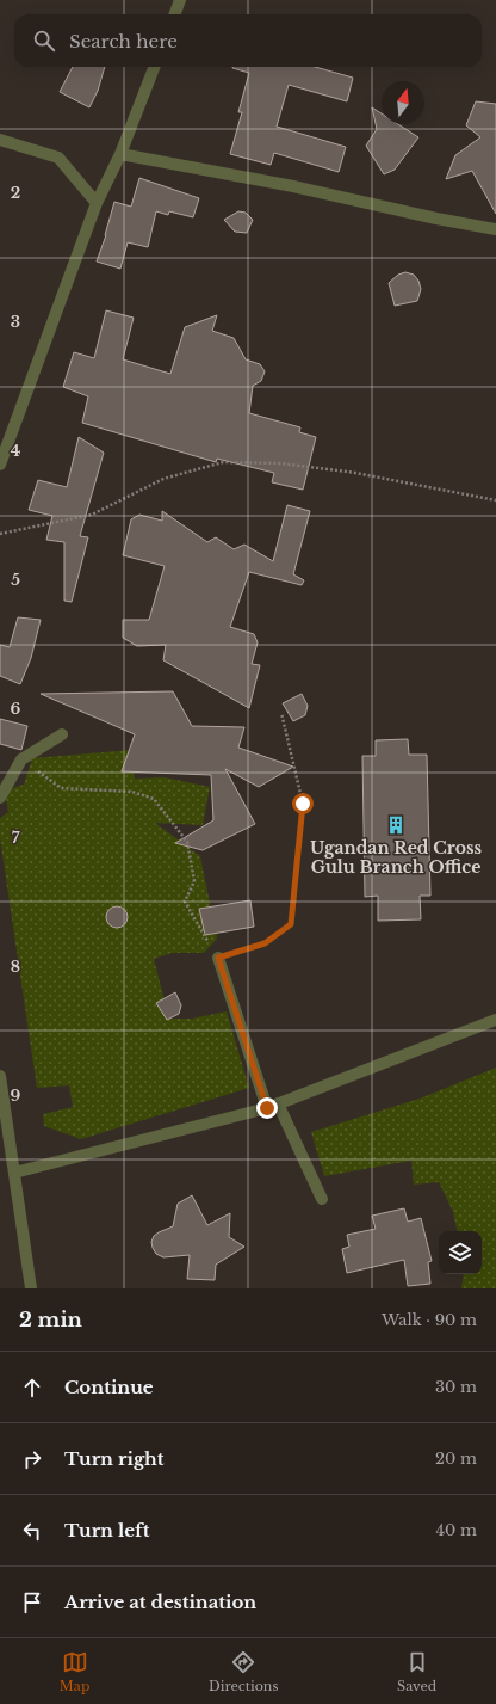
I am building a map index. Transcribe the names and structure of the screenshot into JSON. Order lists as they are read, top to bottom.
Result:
{
  "places": {
    "building": ["Ugandan Red Cross Gulu Branch Office"]
  },
  "north": "top",
  "page": {
    "search": "Search here",
    "heading": ["2 min", "Walk · 90 m"],
    "list": [
      ["Continue", "30 m"],
      ["Turn right", "20 m"],
      ["Turn left", "40 m"],
      "Arrive at destination"
    ],
    "nav": ["Map", "Directions", "Saved"]
  },
  "grid": {
    "rows": [
      "2",
      "3",
      "4",
      "5",
      "6",
      "7",
      "8",
      "9"
    ]
  }
}
